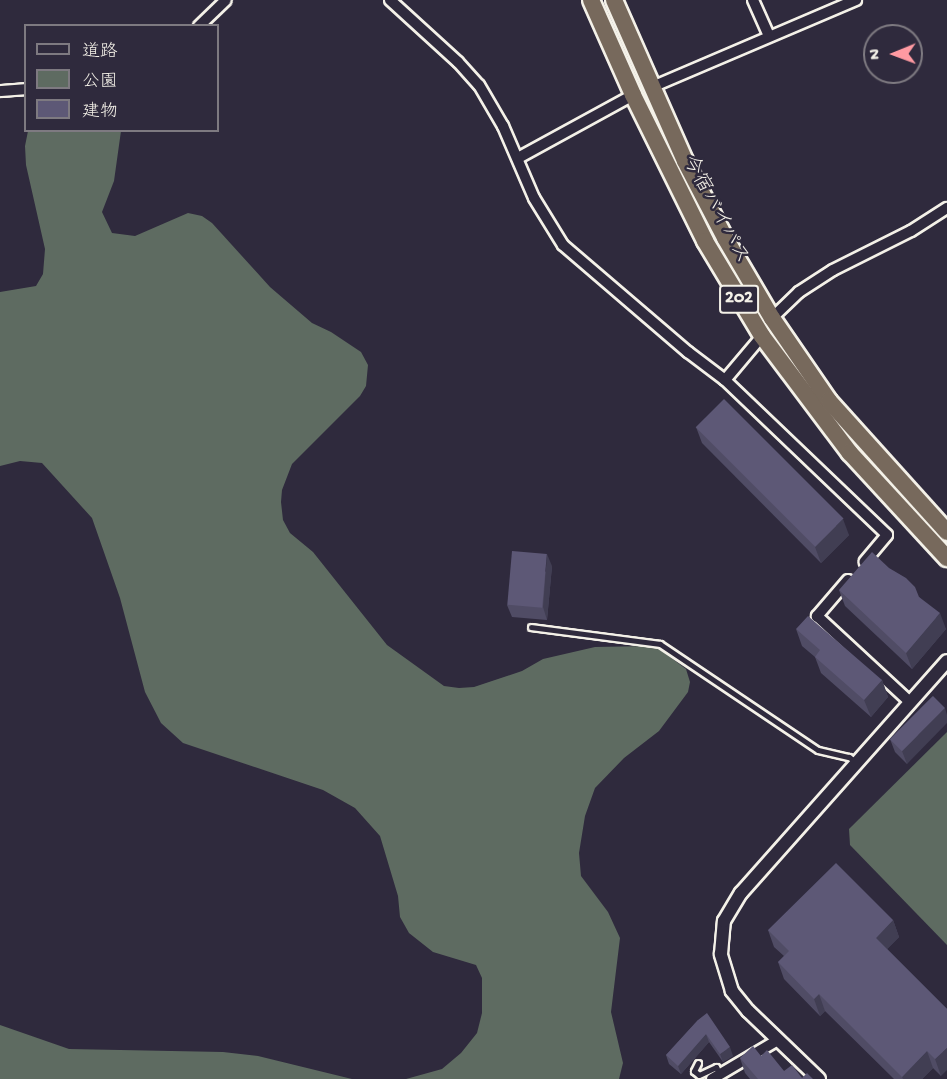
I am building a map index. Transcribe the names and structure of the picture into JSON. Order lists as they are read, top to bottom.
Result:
{
  "streets": {
    "highway": ["今宿バイパス", "202"]
  },
  "legend": ["道路", "公園", "建物"],
  "north": "left"
}
